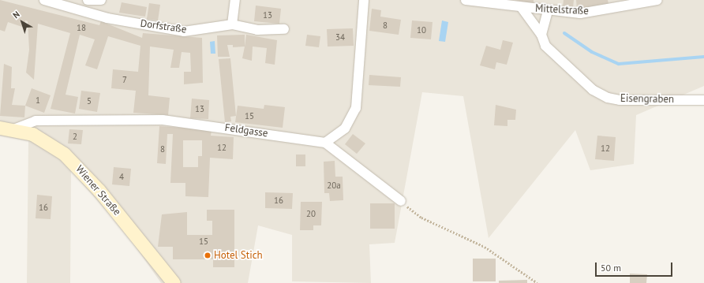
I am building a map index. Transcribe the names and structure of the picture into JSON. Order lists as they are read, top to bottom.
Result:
{
  "streets": {
    "street": [
      "Mittelstraße",
      "Dorfstraße",
      "Eisengraben",
      "Feldgasse",
      "Wiener Straße"
    ]
  },
  "crossings": [
    ["Mittelstraße", "Eisengraben"],
    ["Feldgasse", "Wiener Straße"]
  ],
  "places": ["Hotel Stich"],
  "house_numbers": [
    "13",
    "8",
    "18",
    "10",
    "34",
    "7",
    "1",
    "5",
    "13",
    "15",
    "2",
    "12",
    "12",
    "8",
    "4",
    "20a",
    "16",
    "16",
    "20",
    "15"
  ],
  "scale_bar": "50 m",
  "north": "top left"
}
